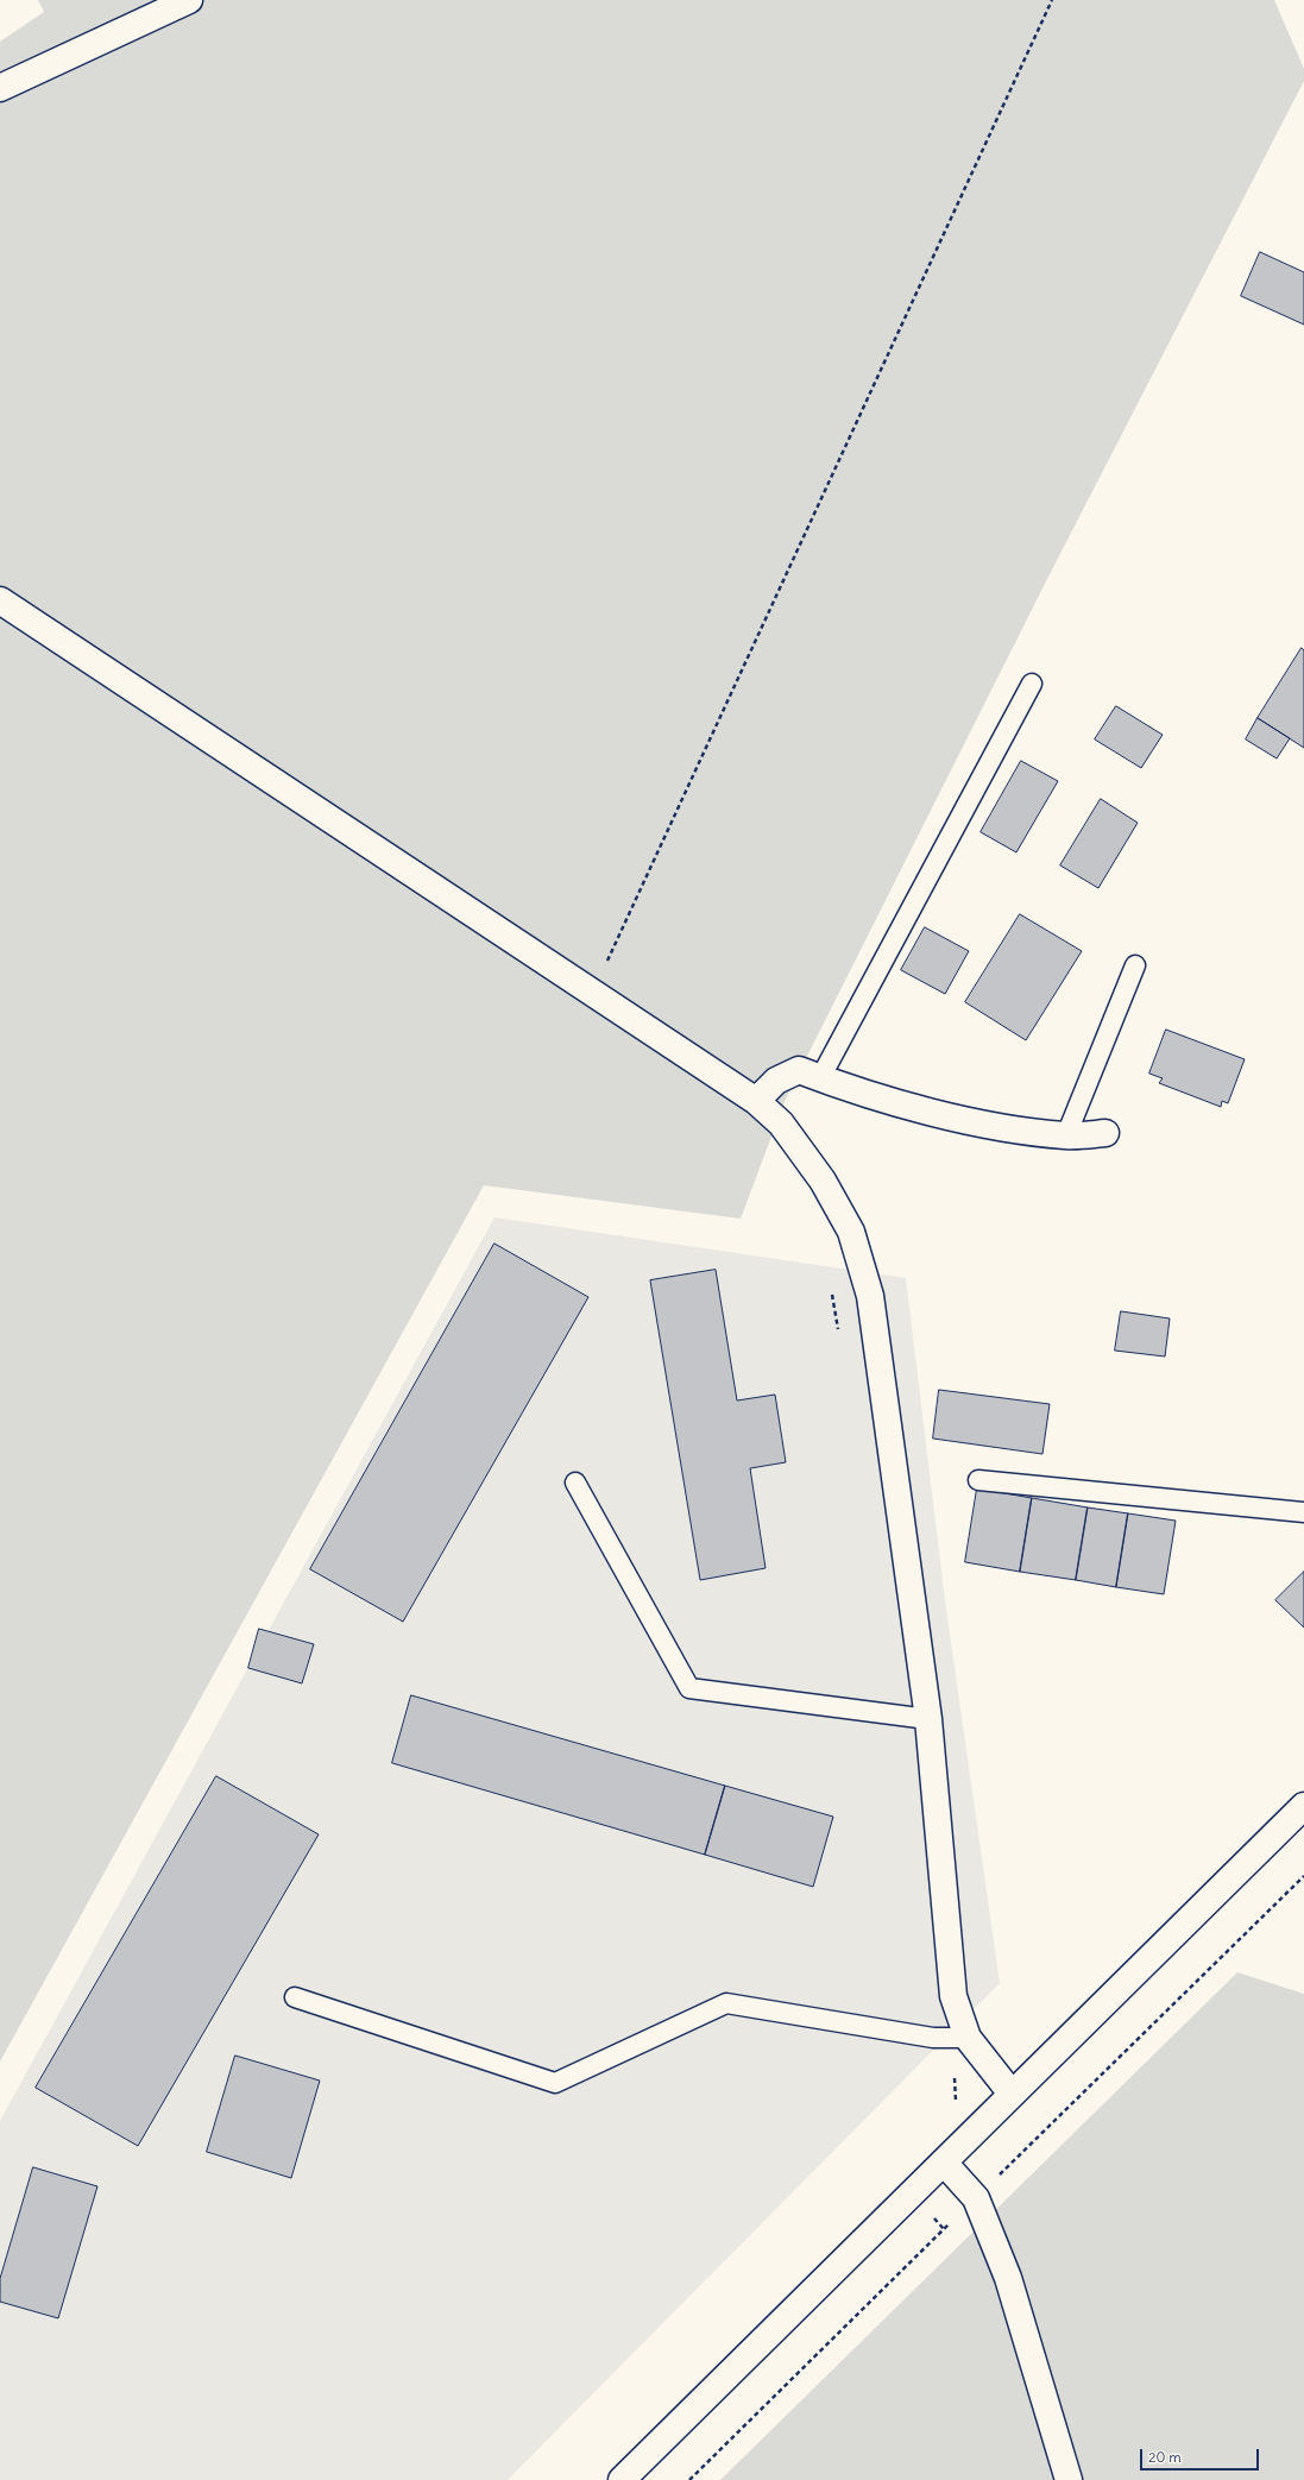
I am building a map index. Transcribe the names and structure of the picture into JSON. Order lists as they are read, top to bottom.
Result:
{
  "scale_bar": "20 m"
}
